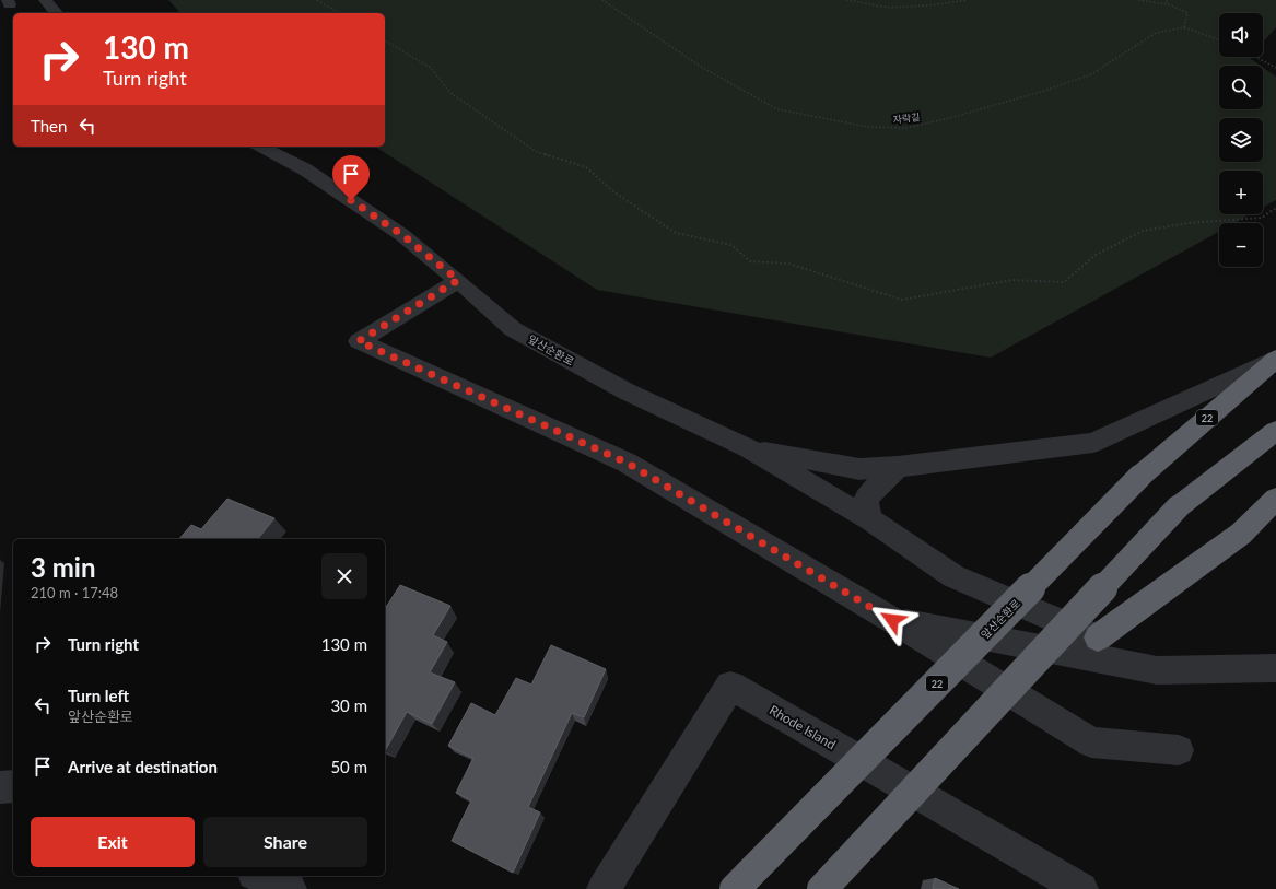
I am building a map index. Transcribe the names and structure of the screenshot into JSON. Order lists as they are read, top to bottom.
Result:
{
  "streets": {
    "highway": ["앞산순환로", "22"],
    "street": ["Rhode Island"],
    "path": ["자락길"]
  },
  "page": {
    "map_buttons": ["+", "−"],
    "turn": ["130 m", "Turn right"],
    "then": "Then",
    "heading": ["3 min", "210 m · 17:48"],
    "list": [
      {
        "name": "Turn right",
        "value": "130 m"
      },
      {
        "name": "Turn left",
        "note": "앞산순환로",
        "value": "30 m"
      },
      {
        "name": "Arrive at destination",
        "value": "50 m"
      }
    ],
    "buttons": ["Exit", "Share"]
  }
}
